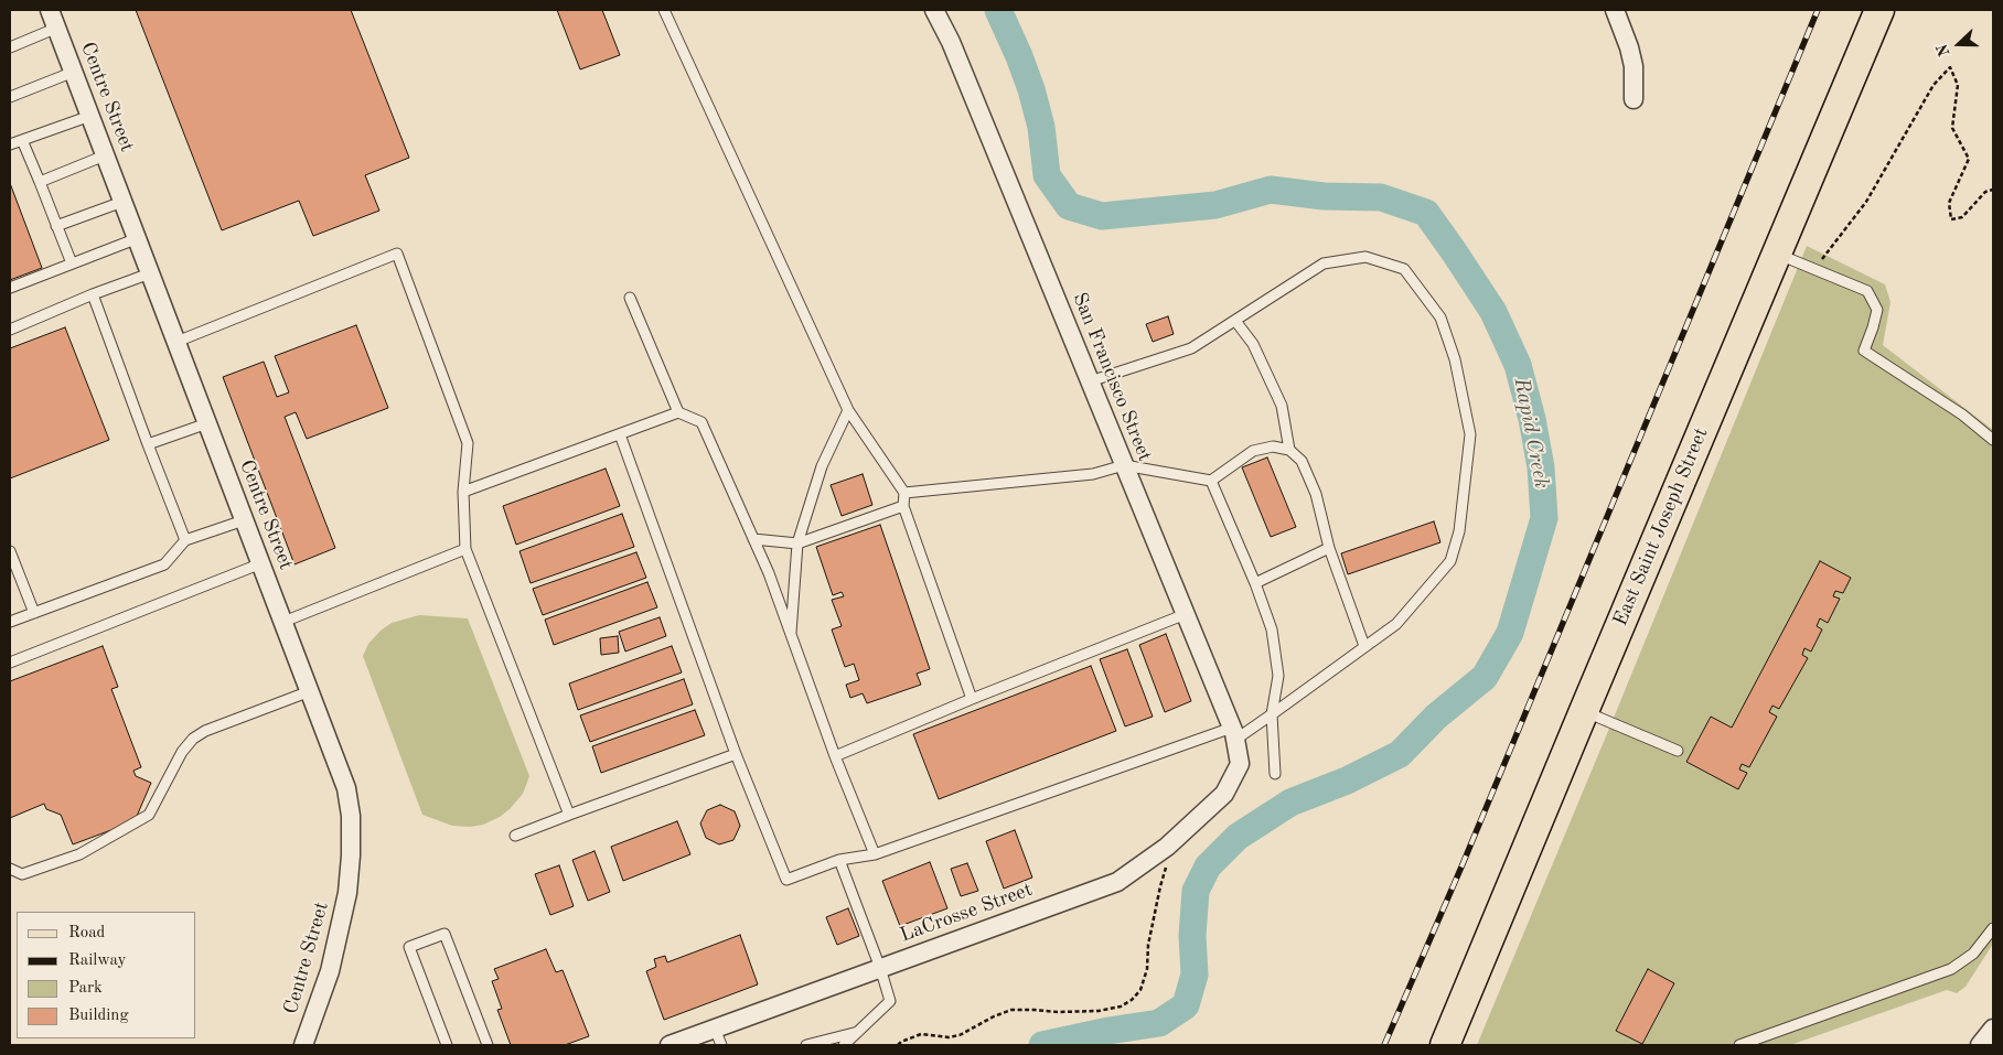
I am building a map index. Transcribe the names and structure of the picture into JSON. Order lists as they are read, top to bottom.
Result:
{
  "streets": {
    "main road": ["East Saint Joseph Street"],
    "street": ["Centre Street", "San Francisco Street", "LaCrosse Street"]
  },
  "crossings": [
    ["San Francisco Street", "LaCrosse Street"]
  ],
  "water": ["Rapid Creek"],
  "legend": [
    "Road",
    "Railway",
    "Park",
    "Building"
  ],
  "north": "left"
}
